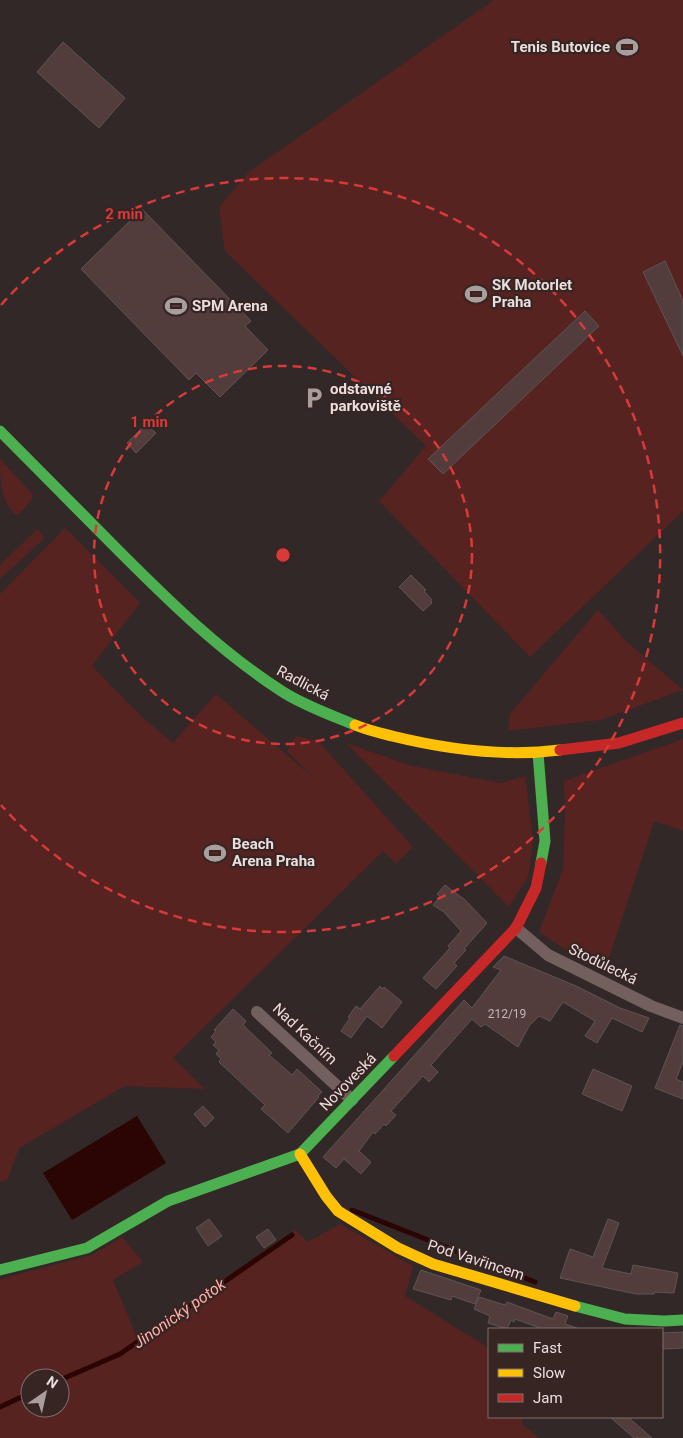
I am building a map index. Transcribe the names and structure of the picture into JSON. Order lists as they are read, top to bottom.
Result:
{
  "streets": {
    "street": [
      "Radlická",
      "Stodůlecká",
      "Nad Kačním",
      "Novoveská",
      "Pod Vavřincem"
    ]
  },
  "crossings": [
    ["Radlická", "Novoveská"],
    ["Stodůlecká", "Novoveská"],
    ["Nad Kačním", "Novoveská"],
    ["Novoveská", "Pod Vavřincem"]
  ],
  "water": ["Jinonický potok"],
  "places": {
    "sports": [
      "Tenis Butovice",
      "SK Motorlet Praha",
      "SPM Arena",
      "Beach Arena Praha"
    ],
    "parking": ["odstavné parkoviště"]
  },
  "house_numbers": ["212/19"],
  "legend": ["Fast", "Slow", "Jam"],
  "north": "top right",
  "rings": ["2 min", "1 min"]
}
